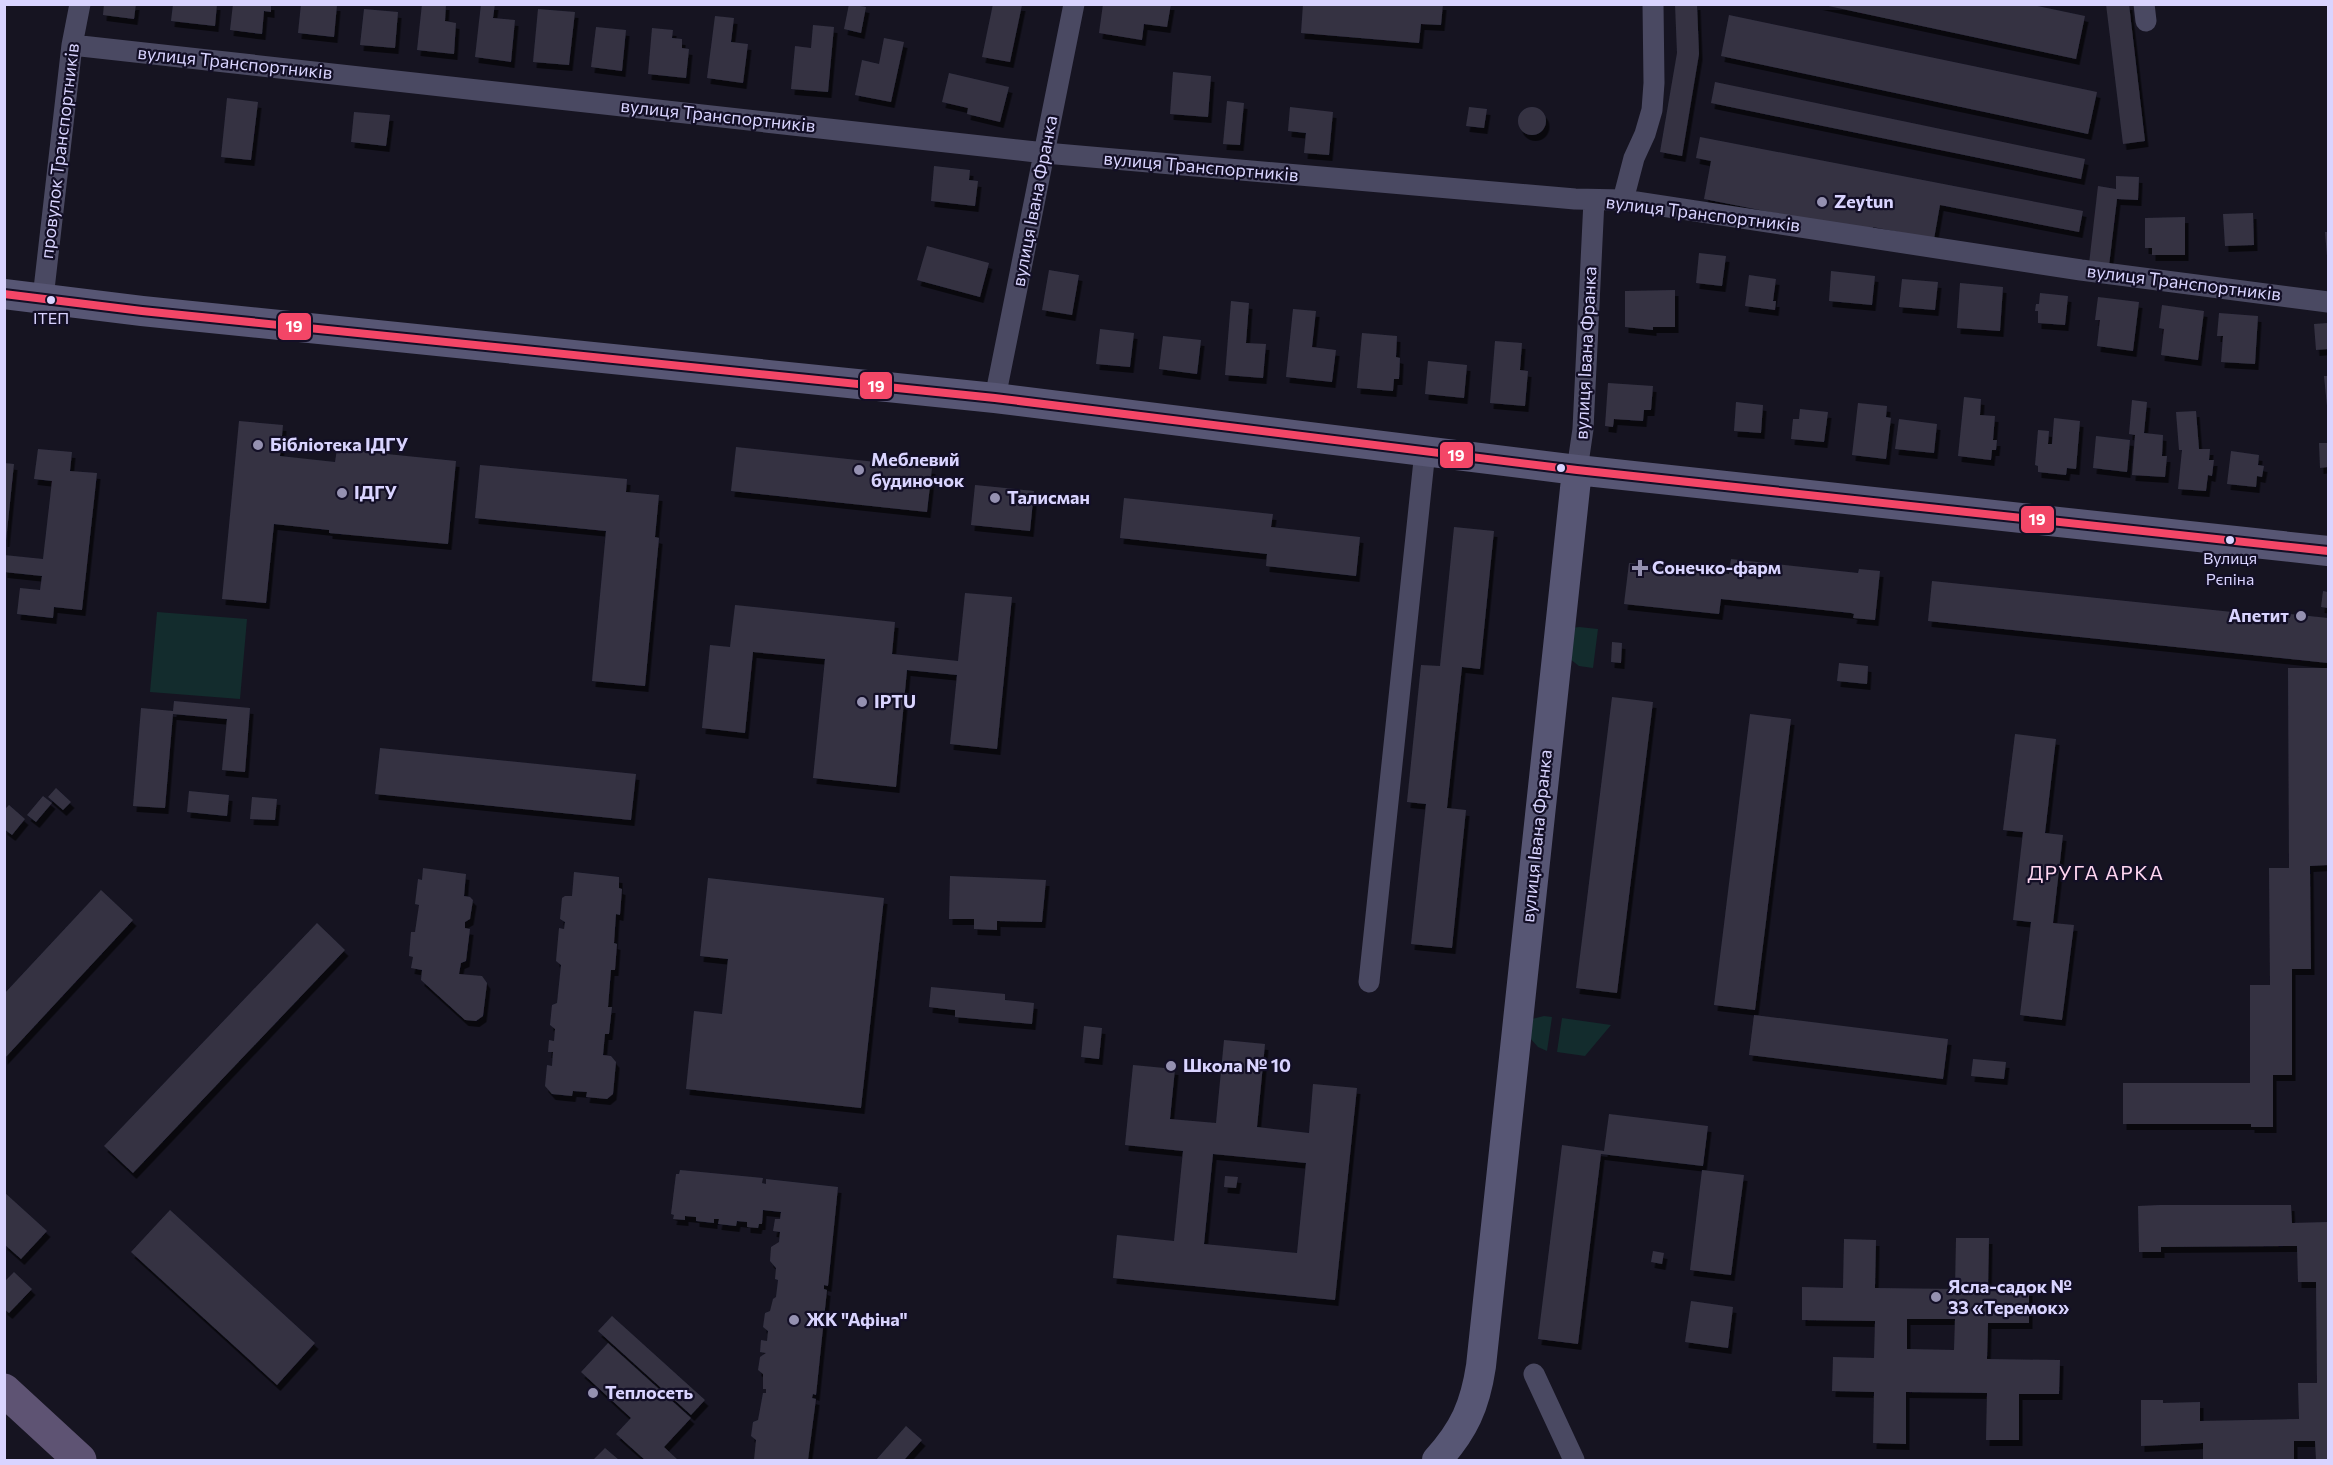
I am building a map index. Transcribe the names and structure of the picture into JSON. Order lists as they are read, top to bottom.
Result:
{
  "streets": {
    "main road": ["вулиця Івана Франка"],
    "street": ["вулиця Транспортників", "провулок Транспортників"]
  },
  "crossings": [
    ["вулиця Транспортників", "провулок Транспортників"],
    ["вулиця Транспортників", "вулиця Івана Франка"]
  ],
  "districts": ["ДРУГА АРКА"],
  "places": {
    "other": [
      "Zeytun",
      "ІТЕП",
      "Бібліотека ІДГУ",
      "Меблевий будиночок",
      "ІДГУ",
      "Талисман",
      "Вулиця Рєпіна",
      "Апетит",
      "IPTU",
      "Школа № 10",
      "Ясла-садок № 33 «Теремок»",
      "ЖК \"Афіна\"",
      "Теплосеть"
    ],
    "health": ["Сонечко-фарм"]
  },
  "lines": ["transit line 19"]
}
